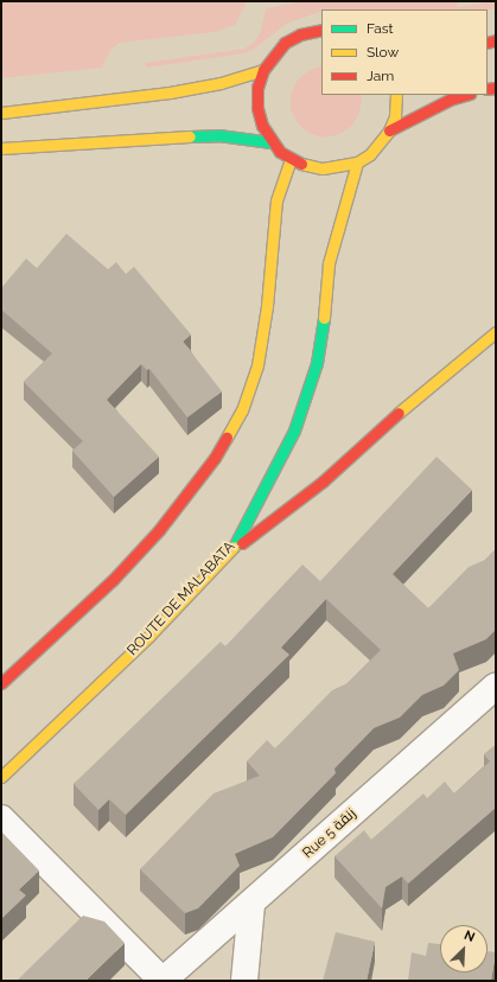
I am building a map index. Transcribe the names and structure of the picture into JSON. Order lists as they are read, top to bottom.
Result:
{
  "streets": {
    "main road": ["ROUTE DE MALABATA"],
    "street": ["Rue 5 زنقة"]
  },
  "legend": ["Fast", "Slow", "Jam"],
  "north": "top right"
}
